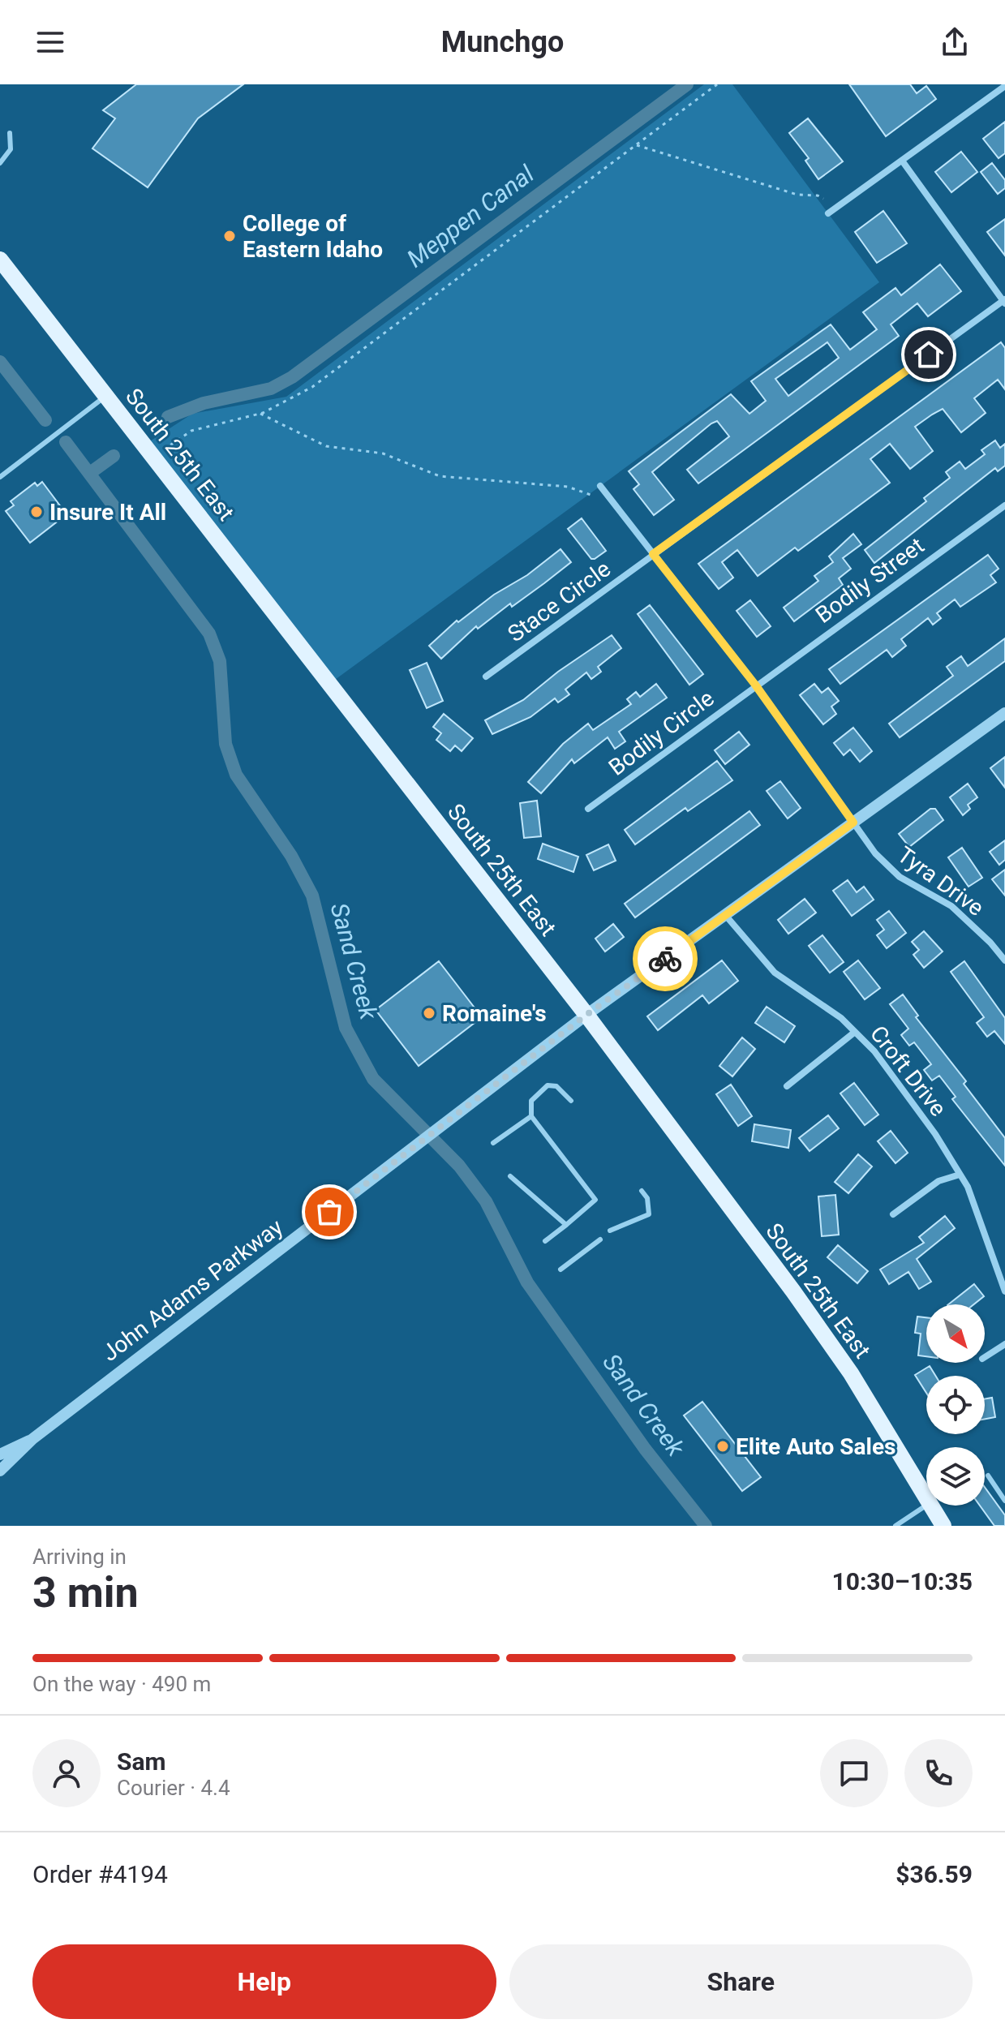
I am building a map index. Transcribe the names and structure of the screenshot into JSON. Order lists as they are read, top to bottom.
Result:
{
  "streets": {
    "main road": ["South 25th East"],
    "street": [
      "Bodily Street",
      "Stace Circle",
      "Bodily Circle",
      "Tyra Drive",
      "Croft Drive",
      "John Adams Parkway"
    ]
  },
  "crossings": [
    ["South 25th East", "John Adams Parkway"],
    ["Bodily Street", "Bodily Circle"],
    ["Bodily Street", "Tyra Drive"],
    ["Stace Circle", "Tyra Drive"],
    ["Bodily Circle", "Tyra Drive"],
    ["Tyra Drive", "John Adams Parkway"],
    ["Croft Drive", "John Adams Parkway"]
  ],
  "water": ["Meppen Canal", "Sand Creek"],
  "places": [
    "College of Eastern Idaho",
    "Insure It All",
    "Romaine's",
    "Elite Auto Sales"
  ],
  "north": "bottom right",
  "page": {
    "header": "Munchgo",
    "heading": ["3 min", "Arriving in", "10:30–10:35"],
    "panel": [
      "Sam",
      "Courier · 4.4",
      "Order #4194",
      "$36.59"
    ],
    "bar": "On the way · 490 m",
    "buttons": ["Help", "Share"]
  }
}
